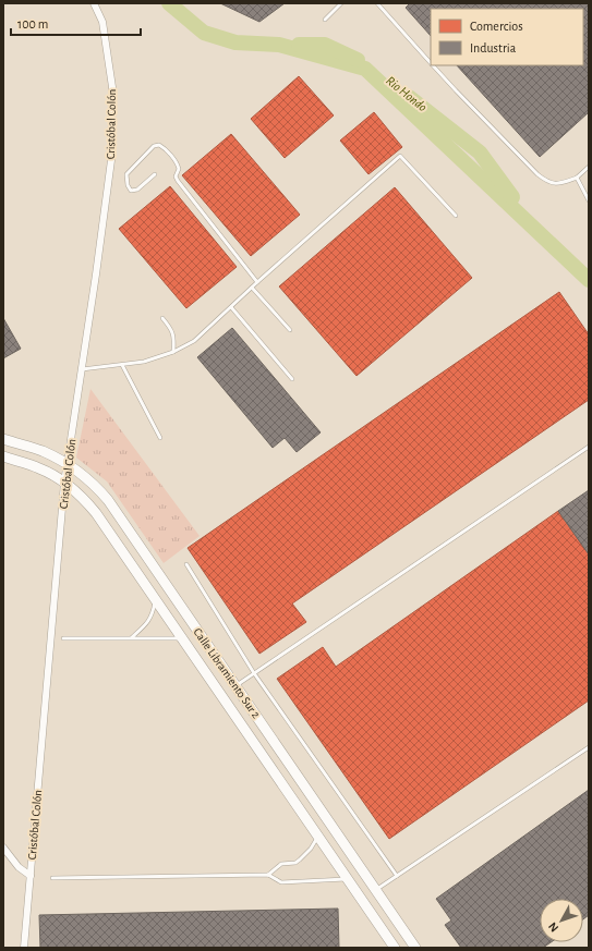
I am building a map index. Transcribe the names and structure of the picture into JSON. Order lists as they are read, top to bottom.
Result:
{
  "streets": {
    "main road": ["Calle Libramiento Sur 2"],
    "street": ["Cristóbal Colón"]
  },
  "crossings": [
    ["Cristóbal Colón", "Calle Libramiento Sur 2"]
  ],
  "water": ["Rio Hondo"],
  "legend": ["Comercios", "Industria"],
  "scale_bar": "100 m",
  "north": "bottom left"
}
